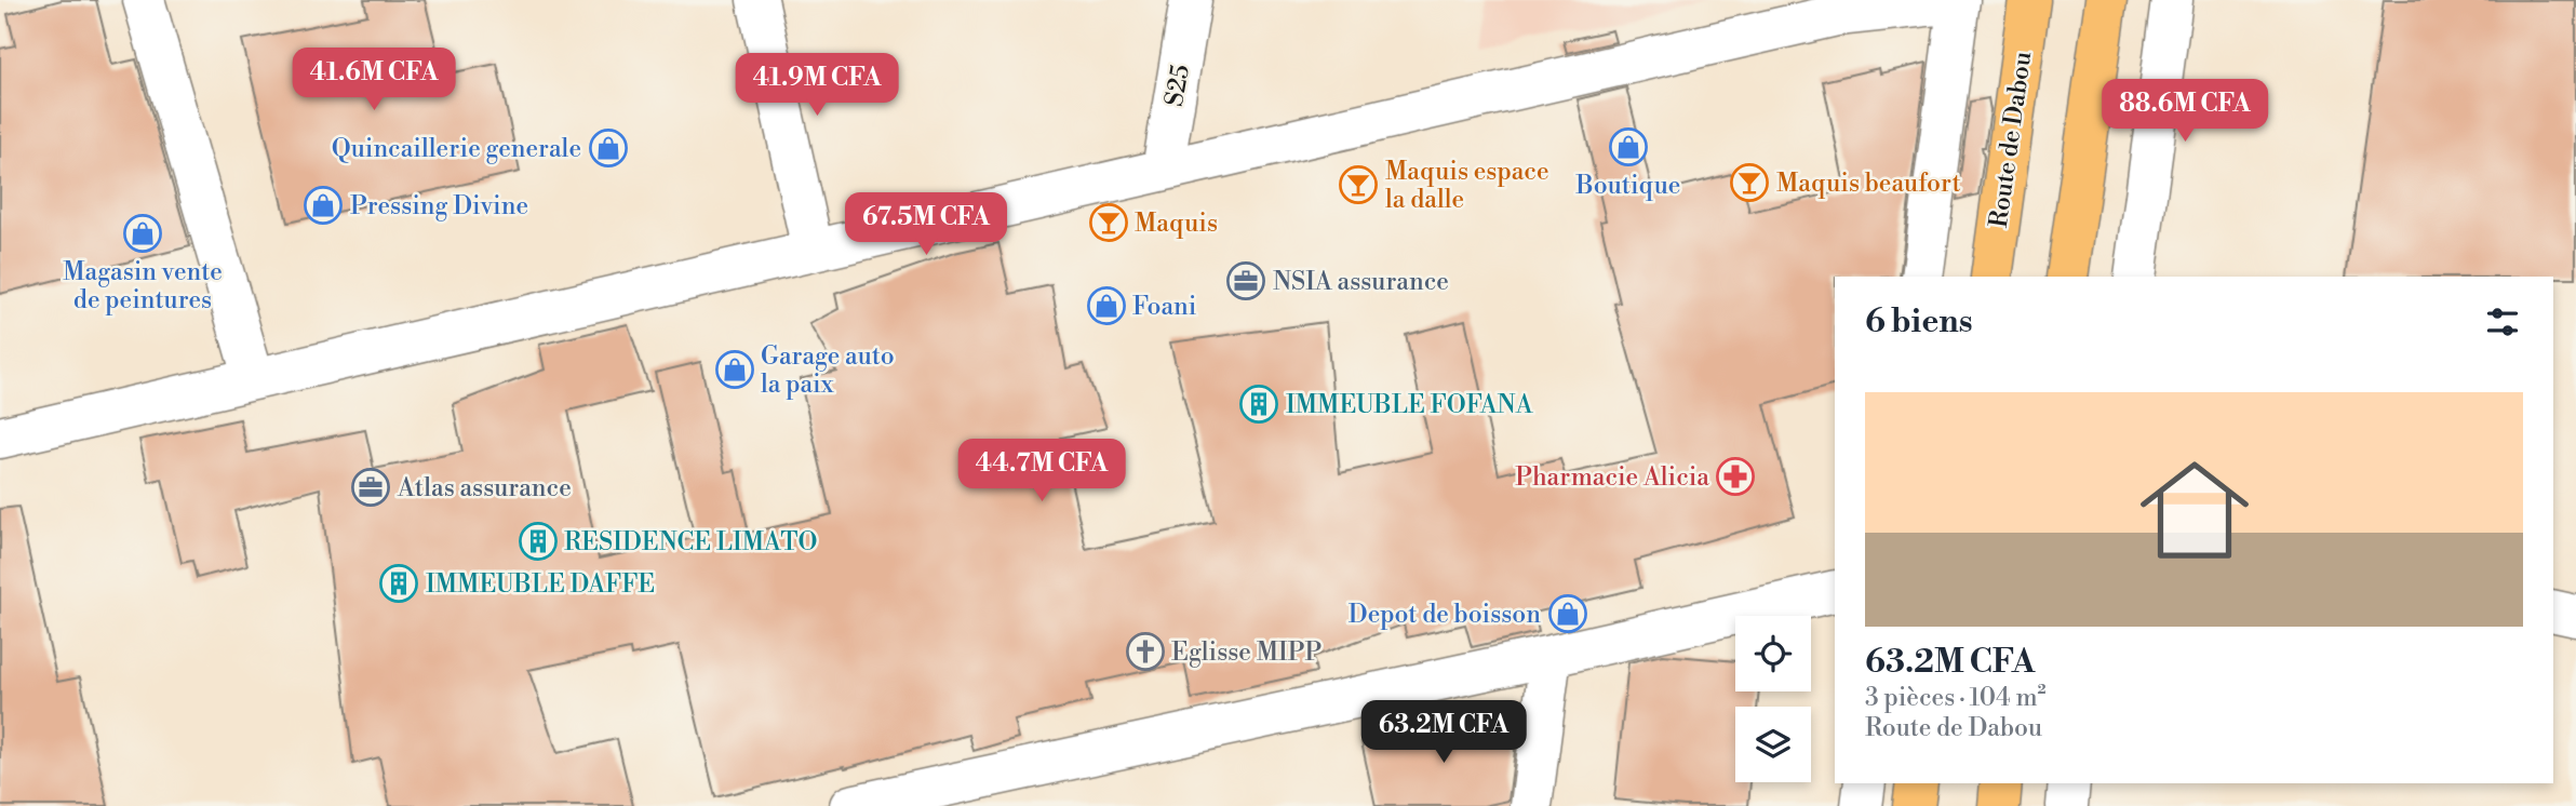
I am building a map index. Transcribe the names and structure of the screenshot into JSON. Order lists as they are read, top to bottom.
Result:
{
  "streets": {
    "main road": ["Route de Dabou"],
    "street": ["S25"]
  },
  "places": {
    "shop": [
      "Boutique",
      "Quincaillerie generale",
      "Pressing Divine",
      "Magasin vente de peintures",
      "Foani",
      "Garage auto la paix",
      "Depot de boisson"
    ],
    "bar": ["Maquis beaufort", "Maquis espace la dalle", "Maquis"],
    "office": ["NSIA assurance", "Atlas assurance"],
    "building": ["IMMEUBLE FOFANA", "RESIDENCE LIMATO", "IMMEUBLE DAFFE"],
    "pharmacy": ["Pharmacie Alicia"],
    "church": ["Eglisse MIPP"]
  },
  "page": {
    "price": [
      "41.6M CFA",
      "41.9M CFA",
      "88.6M CFA",
      "67.5M CFA",
      "44.7M CFA",
      "63.2M CFA"
    ],
    "heading": "6 biens",
    "list": [
      {
        "name": "63.2M CFA",
        "note": "3 pièces · 104 m² · Route de Dabou"
      }
    ]
  }
}
